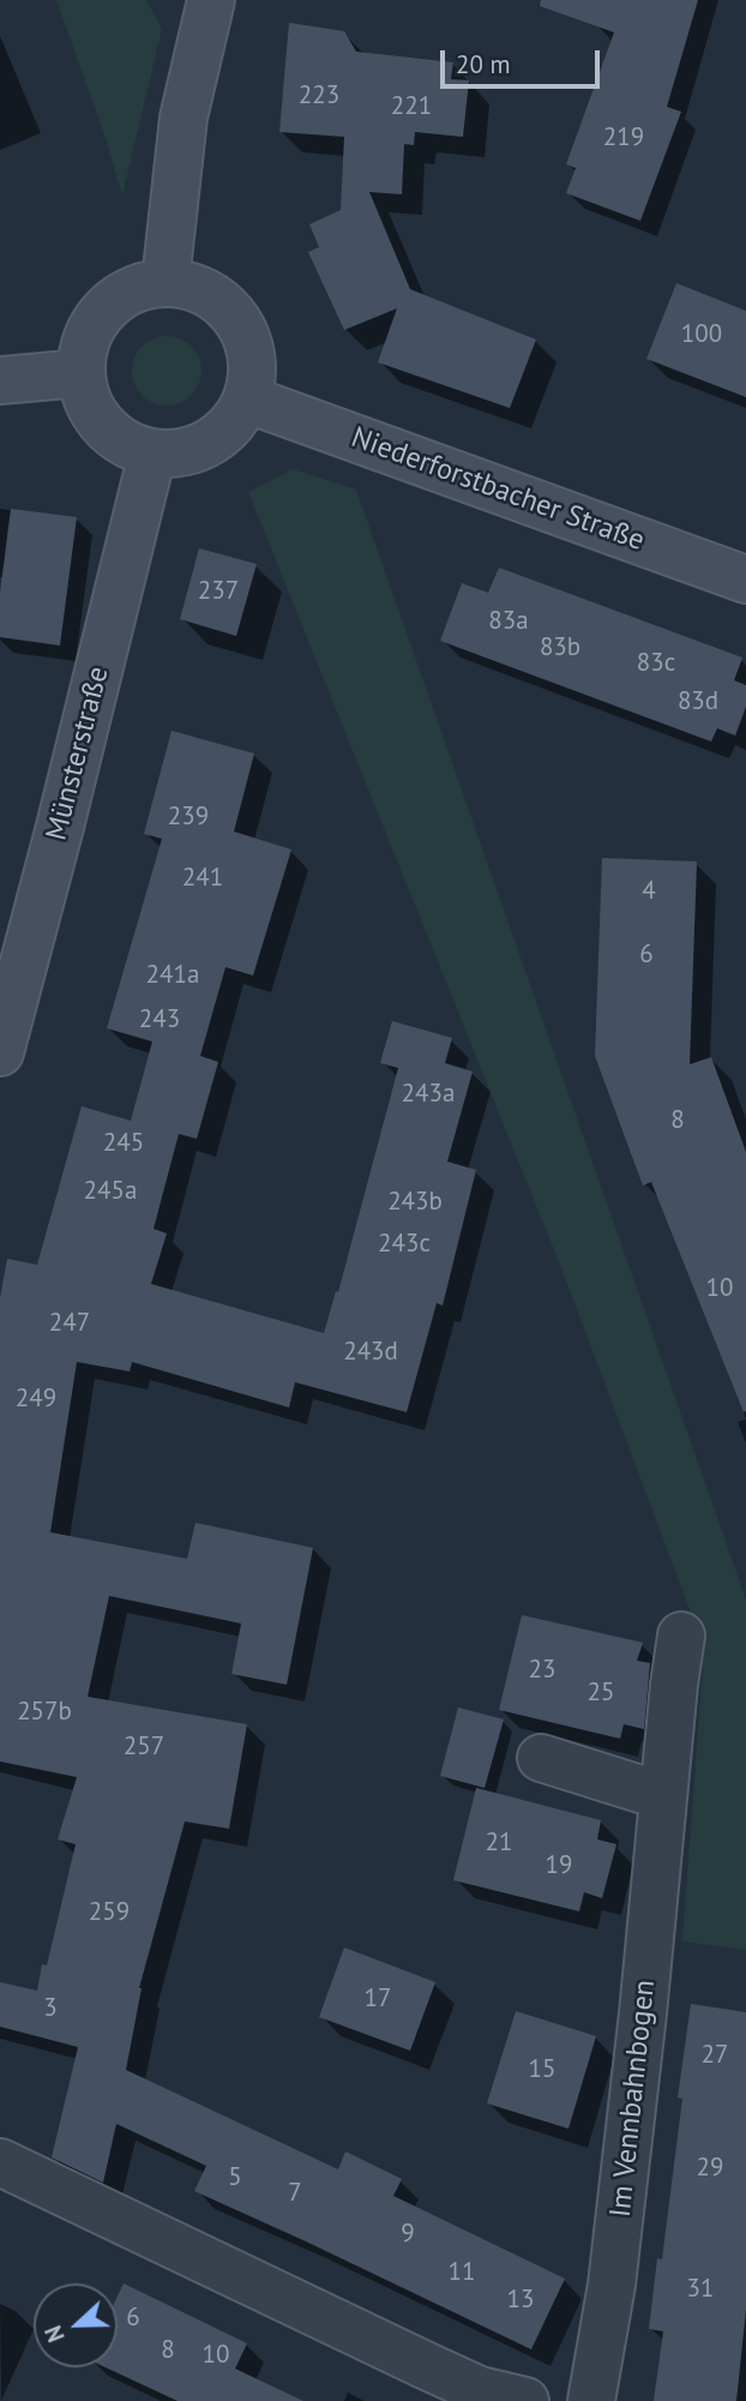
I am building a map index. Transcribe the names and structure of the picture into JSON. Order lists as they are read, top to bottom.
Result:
{
  "streets": {
    "street": ["Niederforstbacher Straße", "Münsterstraße", "Im Vennbahnbogen"]
  },
  "crossings": [
    ["Niederforstbacher Straße", "Münsterstraße"]
  ],
  "house_numbers": [
    "223",
    "221",
    "219",
    "100",
    "237",
    "83a",
    "83b",
    "83c",
    "83d",
    "239",
    "241",
    "4",
    "6",
    "241a",
    "243",
    "243a",
    "8",
    "245",
    "245a",
    "243b",
    "243c",
    "10",
    "247",
    "243d",
    "249",
    "23",
    "25",
    "257b",
    "257",
    "21",
    "19",
    "259",
    "17",
    "3",
    "27",
    "15",
    "29",
    "5",
    "7",
    "9",
    "11",
    "31",
    "13",
    "6",
    "8",
    "10"
  ],
  "scale_bar": "20 m",
  "north": "left"
}
